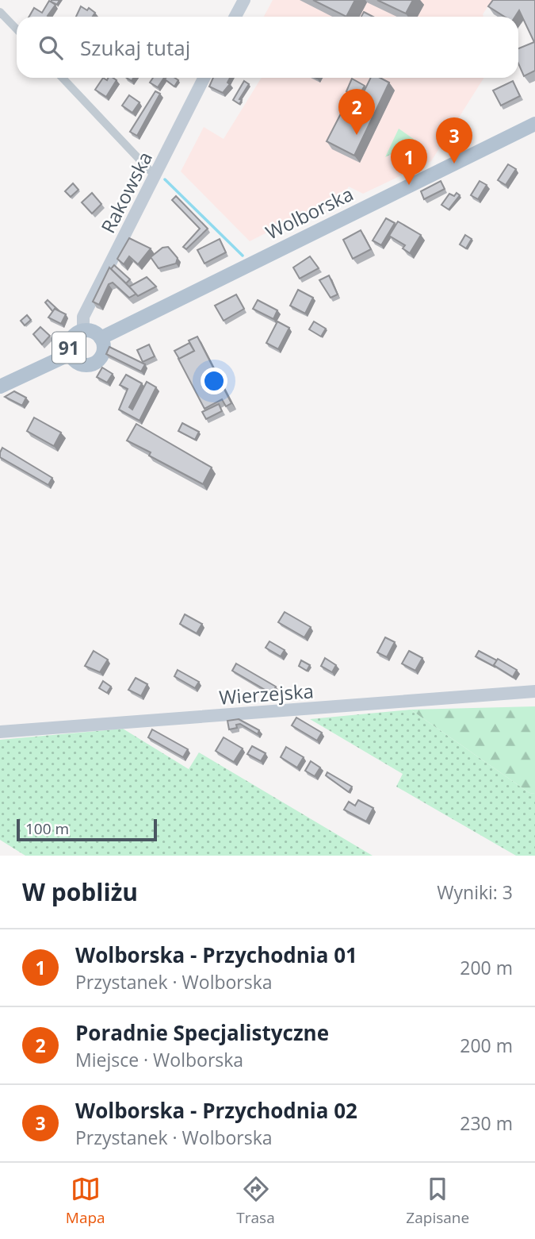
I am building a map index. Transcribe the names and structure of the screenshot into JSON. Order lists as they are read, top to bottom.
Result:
{
  "streets": {
    "main road": ["Wolborska", "91"],
    "street": ["Rakowska", "Wierzejska"]
  },
  "crossings": [
    ["Rakowska", "Wolborska"],
    ["Rakowska", "91"],
    ["Wolborska", "91"]
  ],
  "scale_bar": "100 m",
  "page": {
    "search": "Szukaj tutaj",
    "pins": ["2", "3", "1"],
    "scale": "100 m",
    "heading": ["W pobliżu", "Wyniki: 3"],
    "list": [
      {
        "mark": "1",
        "name": "Wolborska - Przychodnia 01",
        "note": "Przystanek · Wolborska",
        "value": "200 m"
      },
      {
        "mark": "2",
        "name": "Poradnie Specjalistyczne",
        "note": "Miejsce · Wolborska",
        "value": "200 m"
      },
      {
        "mark": "3",
        "name": "Wolborska - Przychodnia 02",
        "note": "Przystanek · Wolborska",
        "value": "230 m"
      }
    ],
    "nav": ["Mapa", "Trasa", "Zapisane"]
  }
}
